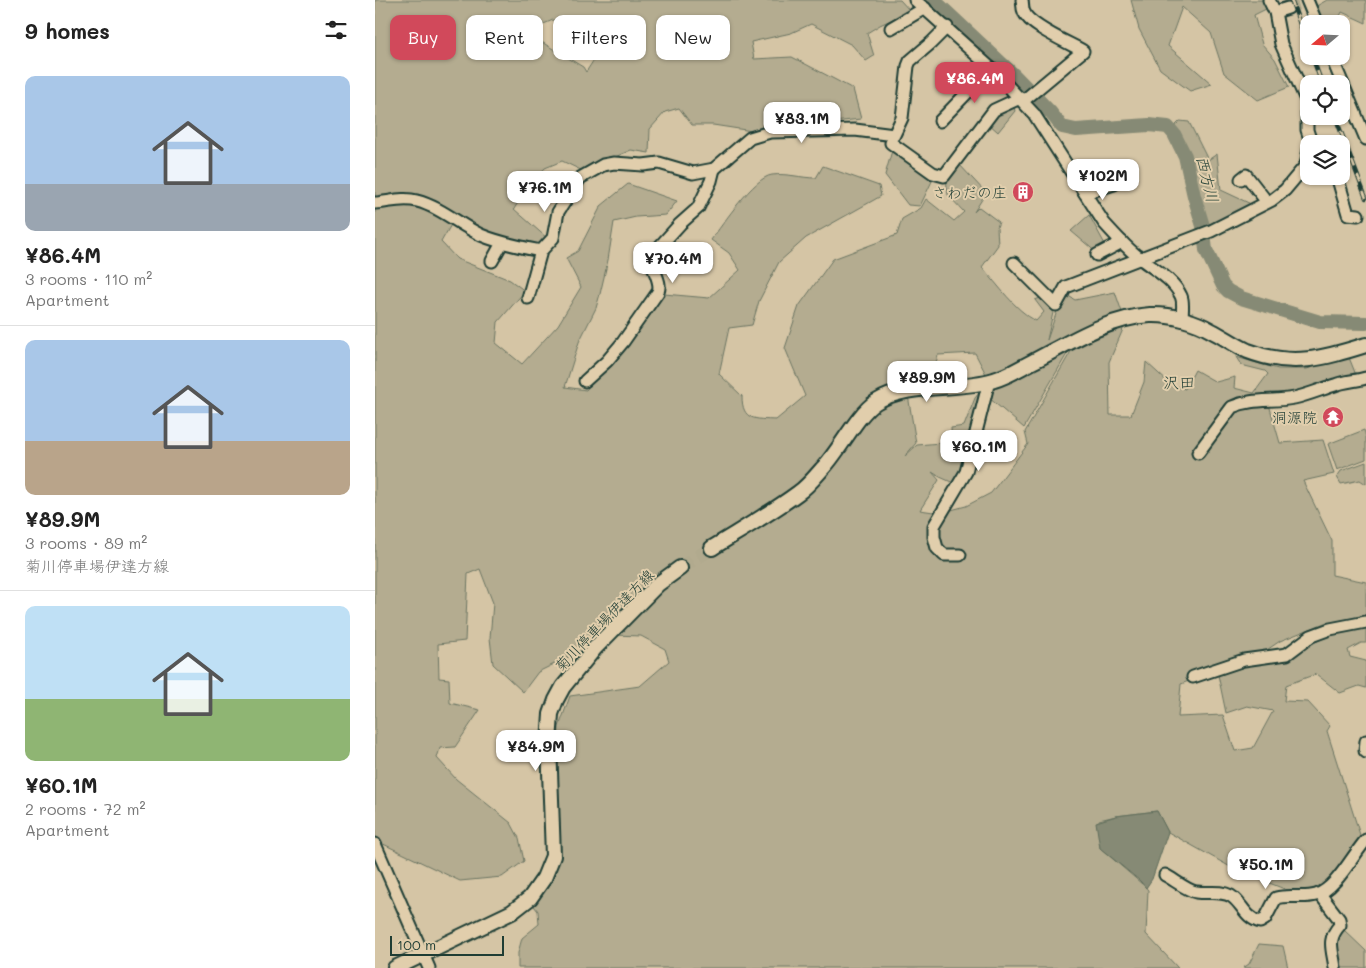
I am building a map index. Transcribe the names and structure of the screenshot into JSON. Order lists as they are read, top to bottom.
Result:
{
  "streets": {
    "main road": ["菊川停車場伊達方線"]
  },
  "districts": ["沢田"],
  "water": ["西方川"],
  "places": {
    "building": ["さわだの庄"],
    "temple": ["洞源院"]
  },
  "scale_bar": "100 m",
  "north": "left",
  "page": {
    "heading": "9 homes",
    "chip": [
      "Buy",
      "Rent",
      "Filters",
      "New"
    ],
    "list": [
      {
        "name": "¥86.4M",
        "note": "3 rooms · 110 m² · Apartment"
      },
      {
        "name": "¥89.9M",
        "note": "3 rooms · 89 m² · 菊川停車場伊達方線"
      },
      {
        "name": "¥60.1M",
        "note": "2 rooms · 72 m² · Apartment"
      }
    ],
    "price": [
      "¥86.4M",
      "¥83.1M",
      "¥102M",
      "¥76.1M",
      "¥70.4M",
      "¥89.9M",
      "¥60.1M",
      "¥84.9M",
      "¥50.1M"
    ],
    "scale": "100 m"
  }
}
